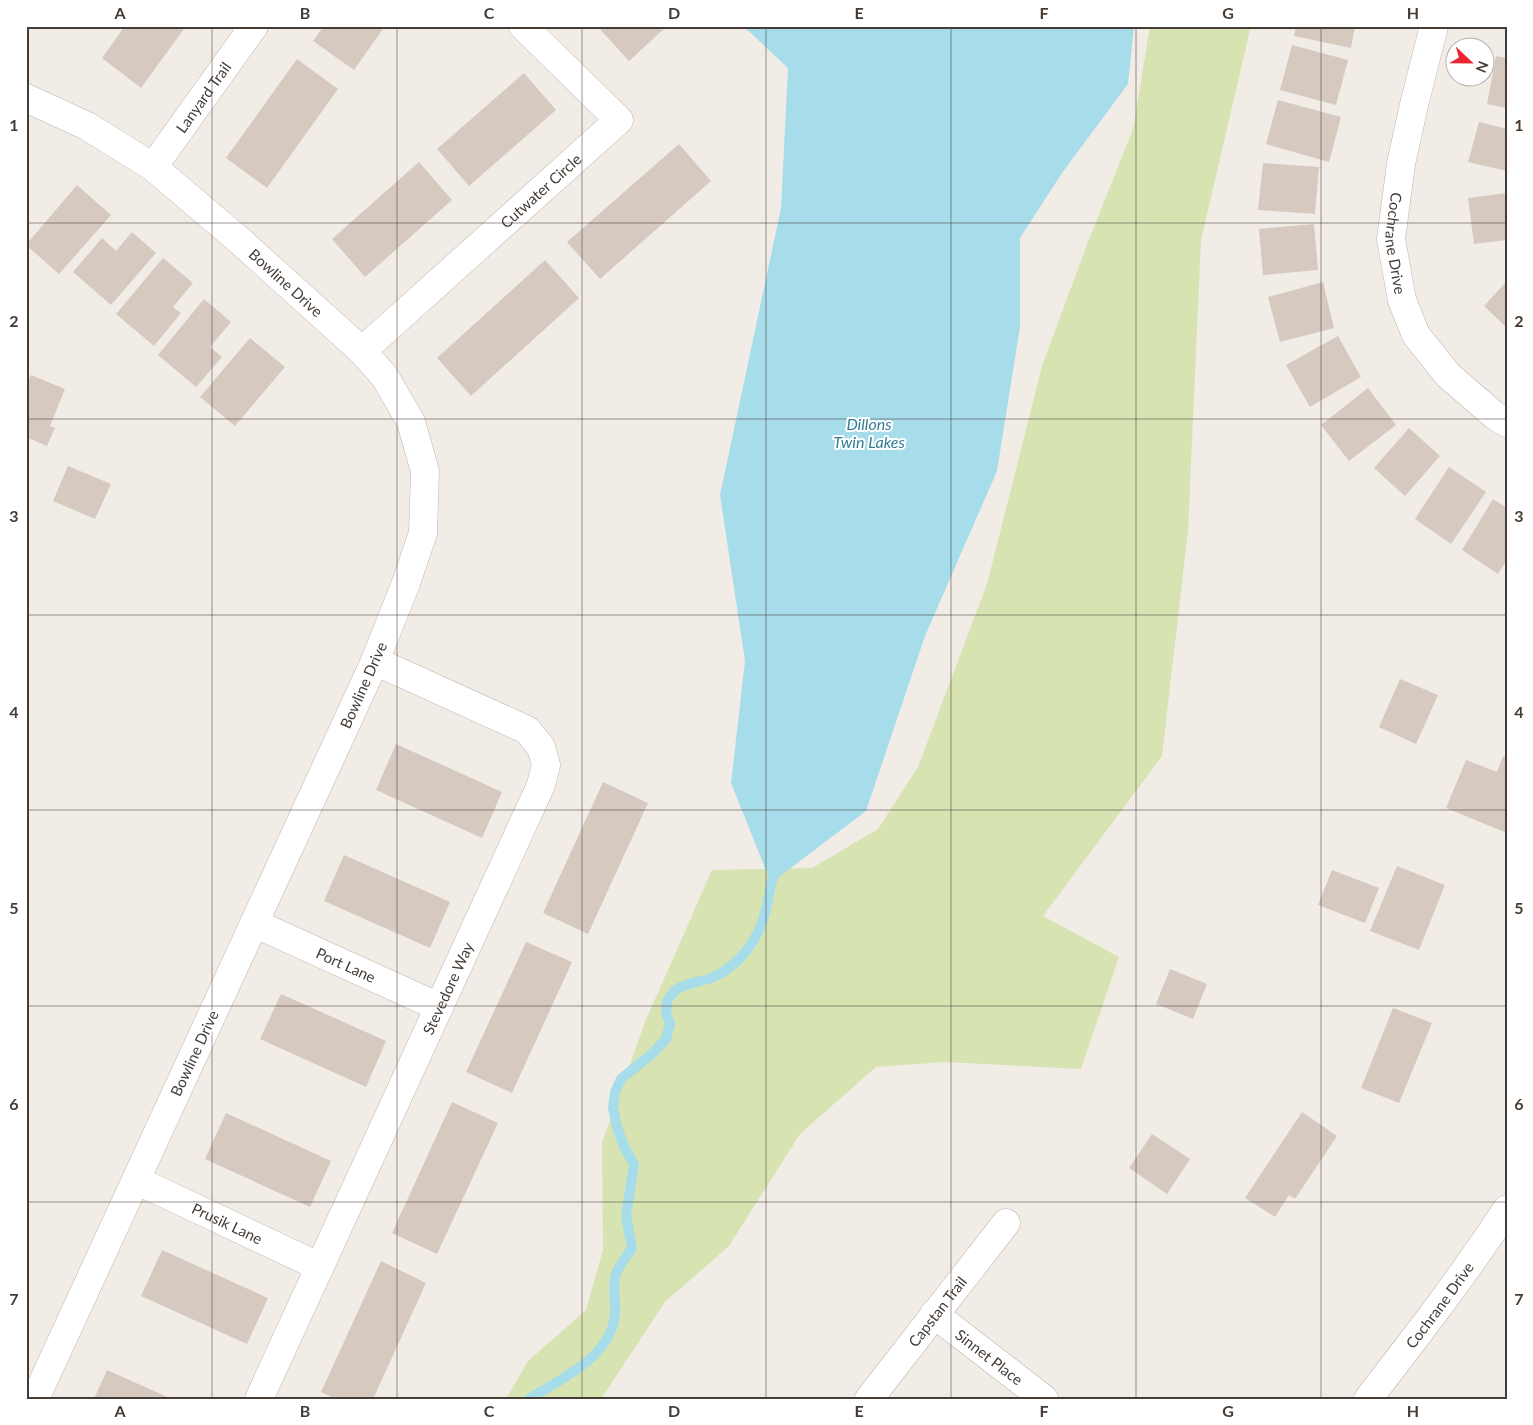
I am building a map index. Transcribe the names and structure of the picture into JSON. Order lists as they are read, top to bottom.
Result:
{
  "streets": {
    "street": [
      "Lanyard Trail",
      "Cutwater Circle",
      "Cochrane Drive",
      "Bowline Drive",
      "Port Lane",
      "Stevedore Way",
      "Prusik Lane",
      "Capstan Trail",
      "Sinnet Place"
    ]
  },
  "crossings": [
    ["Lanyard Trail", "Bowline Drive"],
    ["Cutwater Circle", "Bowline Drive"],
    ["Bowline Drive", "Port Lane"],
    ["Bowline Drive", "Stevedore Way"],
    ["Bowline Drive", "Prusik Lane"],
    ["Port Lane", "Stevedore Way"],
    ["Stevedore Way", "Prusik Lane"],
    ["Capstan Trail", "Sinnet Place"]
  ],
  "water": ["Dillons Twin Lakes"],
  "north": "right",
  "grid": {
    "columns": [
      "A",
      "B",
      "C",
      "D",
      "E",
      "F",
      "G",
      "H"
    ],
    "rows": [
      "1",
      "2",
      "3",
      "4",
      "5",
      "6",
      "7"
    ]
  }
}
